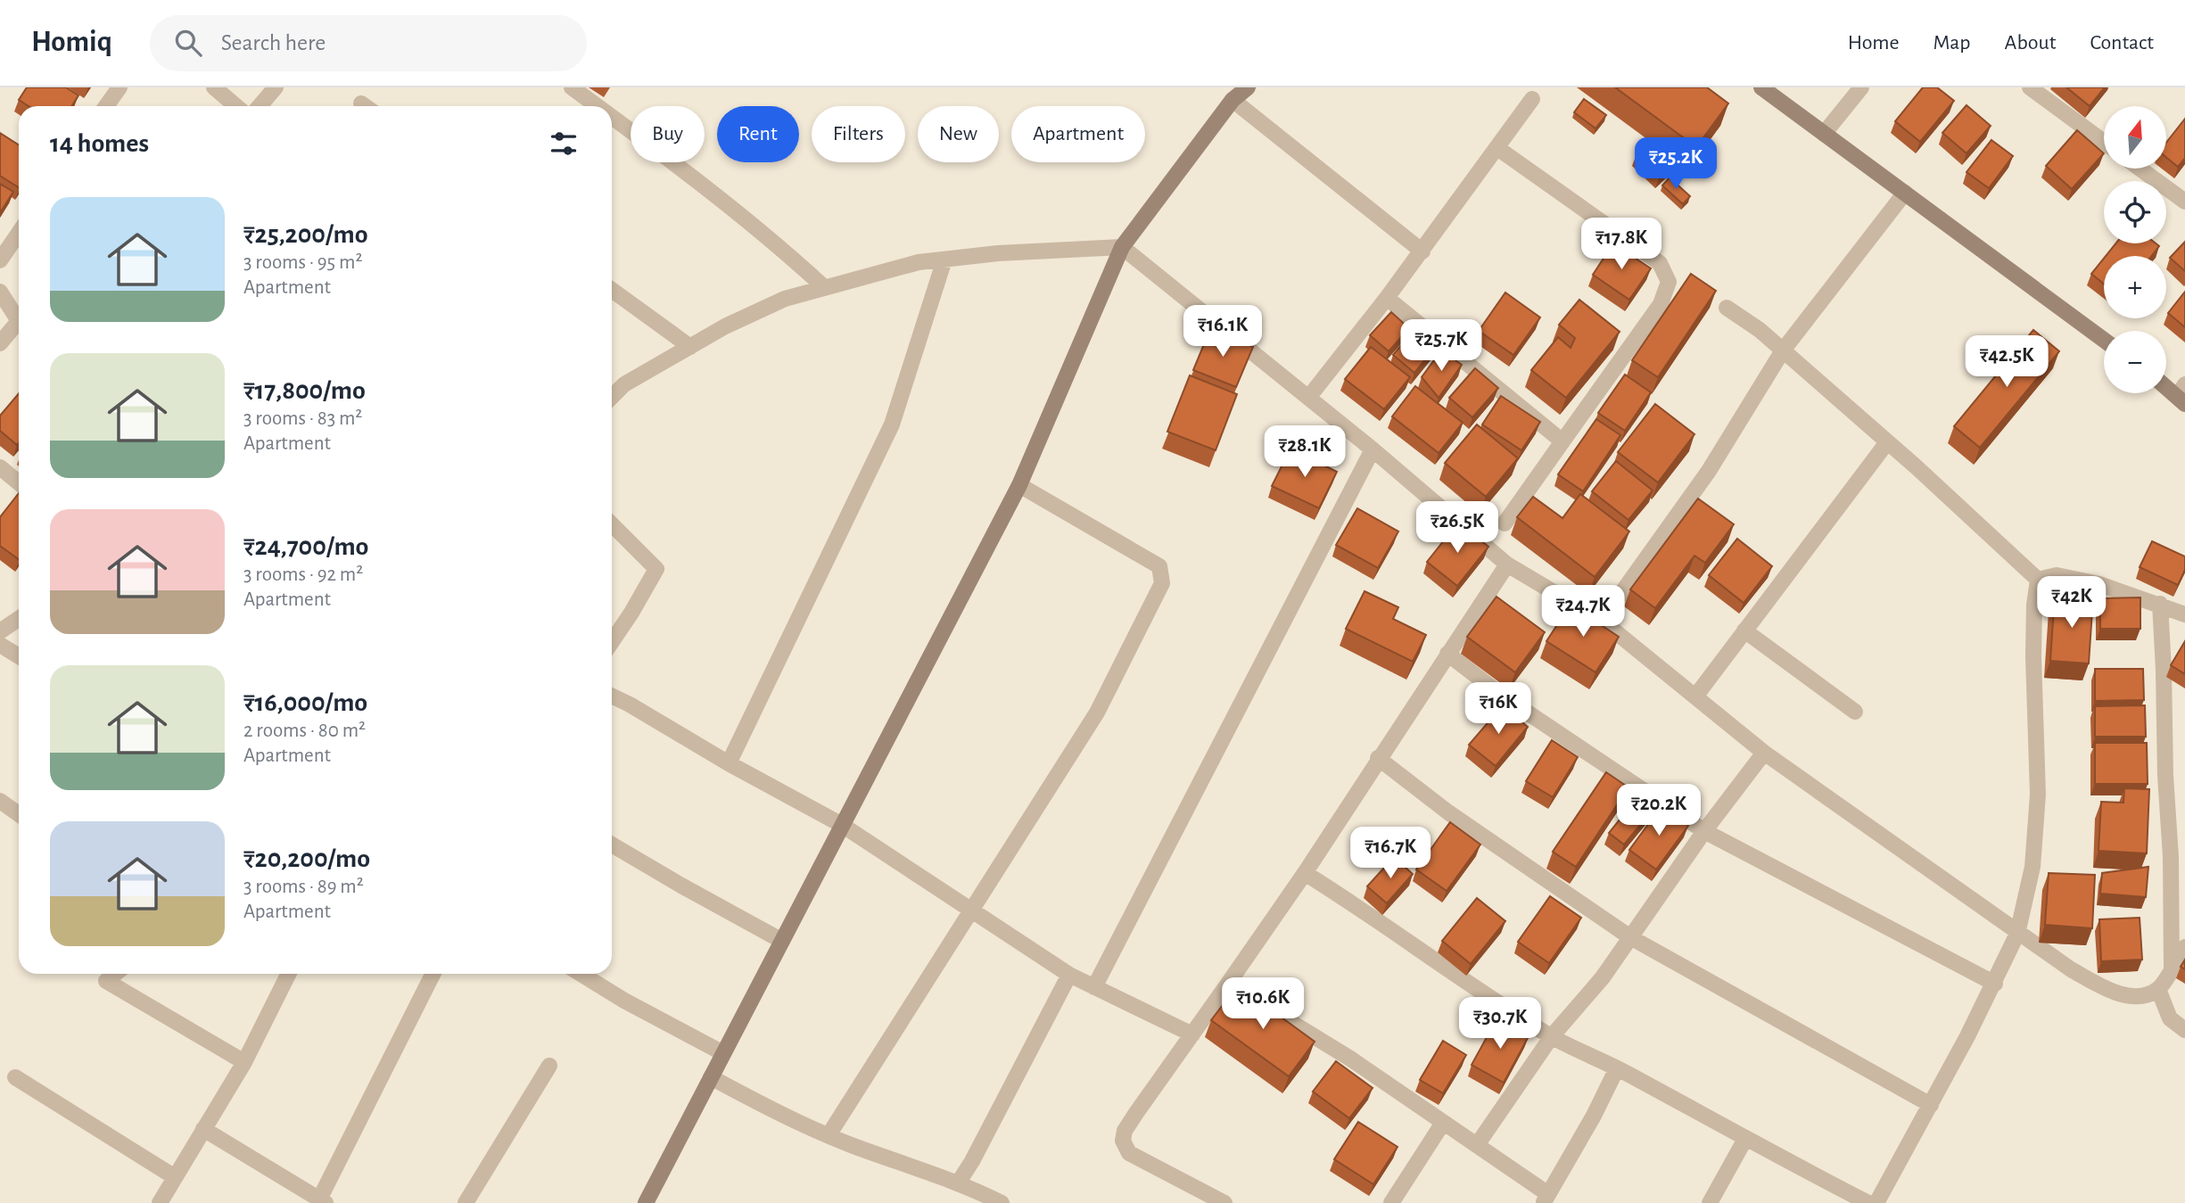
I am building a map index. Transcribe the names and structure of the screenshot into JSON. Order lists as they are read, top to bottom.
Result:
{
  "north": "top",
  "page": {
    "header": "Homiq",
    "search": "Search here",
    "nav": [
      "Home",
      "Map",
      "About",
      "Contact"
    ],
    "map_buttons": ["+", "−"],
    "chip": [
      "Buy",
      "Rent",
      "Filters",
      "New",
      "Apartment"
    ],
    "heading": "14 homes",
    "price": [
      "₹25.2K",
      "₹17.8K",
      "₹16.1K",
      "₹25.7K",
      "₹42.5K",
      "₹28.1K",
      "₹26.5K",
      "₹42K",
      "₹24.7K",
      "₹16K",
      "₹20.2K",
      "₹16.7K",
      "₹10.6K",
      "₹30.7K"
    ],
    "list": [
      {
        "name": "₹25,200/mo",
        "note": "3 rooms · 95 m² · Apartment"
      },
      {
        "name": "₹17,800/mo",
        "note": "3 rooms · 83 m² · Apartment"
      },
      {
        "name": "₹24,700/mo",
        "note": "3 rooms · 92 m² · Apartment"
      },
      {
        "name": "₹16,000/mo",
        "note": "2 rooms · 80 m² · Apartment"
      },
      {
        "name": "₹20,200/mo",
        "note": "3 rooms · 89 m² · Apartment"
      }
    ]
  }
}
